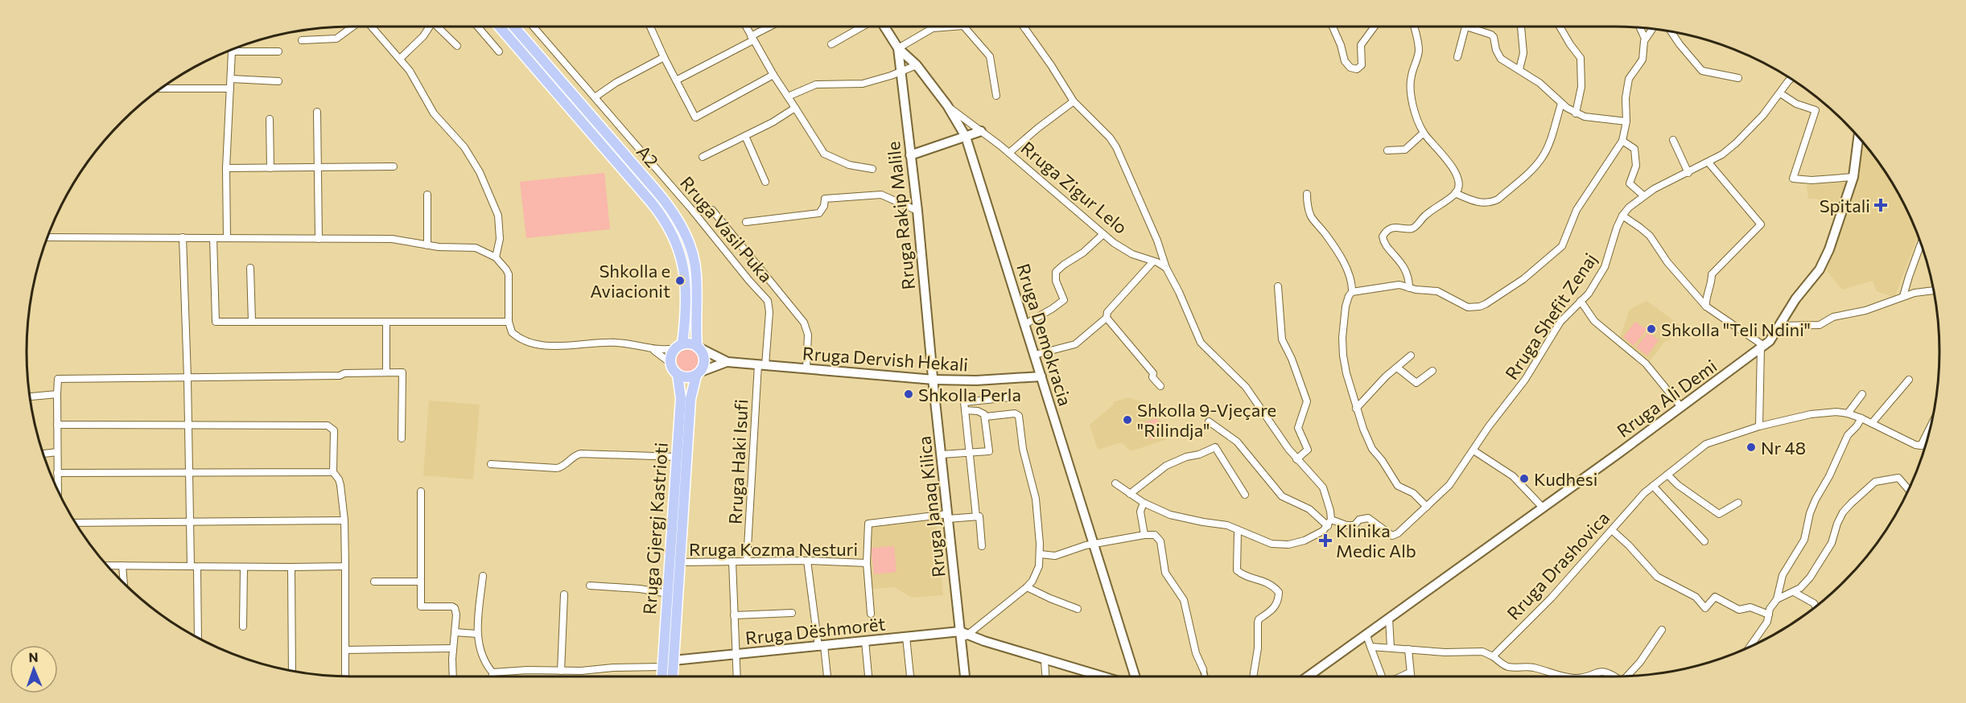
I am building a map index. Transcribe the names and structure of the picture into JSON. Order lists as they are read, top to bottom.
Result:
{
  "streets": {
    "main road": [
      "A2",
      "Rruga Rakip Malile",
      "Rruga Demokracia",
      "Rruga Dervish Hekali",
      "Rruga Ali Demi",
      "Rruga Janaq Kilica",
      "Rruga Gjergj Kastrioti",
      "Rruga Dëshmorët"
    ],
    "street": [
      "Rruga Zigur Lelo",
      "Rruga Vasil Puka",
      "Rruga Shefit Zenaj",
      "Rruga Haki Isufi",
      "Rruga Kozma Nesturi",
      "Rruga Drashovica"
    ]
  },
  "crossings": [
    ["A2", "Rruga Dervish Hekali"],
    ["A2", "Rruga Gjergj Kastrioti"],
    ["Rruga Zigur Lelo", "Rruga Demokracia"],
    ["Rruga Rakip Malile", "Rruga Demokracia"],
    ["Rruga Rakip Malile", "Rruga Dervish Hekali"],
    ["Rruga Rakip Malile", "Rruga Janaq Kilica"],
    ["Rruga Vasil Puka", "Rruga Dervish Hekali"],
    ["Rruga Vasil Puka", "Rruga Haki Isufi"],
    ["Rruga Demokracia", "Rruga Dervish Hekali"],
    ["Rruga Dervish Hekali", "Rruga Haki Isufi"],
    ["Rruga Dervish Hekali", "Rruga Janaq Kilica"],
    ["Rruga Dervish Hekali", "Rruga Gjergj Kastrioti"],
    ["Rruga Haki Isufi", "Rruga Kozma Nesturi"],
    ["Rruga Janaq Kilica", "Rruga Kozma Nesturi"],
    ["Rruga Janaq Kilica", "Rruga Dëshmorët"],
    ["Rruga Gjergj Kastrioti", "Rruga Kozma Nesturi"],
    ["Rruga Gjergj Kastrioti", "Rruga Dëshmorët"]
  ],
  "places": {
    "health": ["Spitali", "Klinika Medic Alb"],
    "other": [
      "Shkolla e Aviacionit",
      "Shkolla \"Teli Ndini\"",
      "Shkolla Perla",
      "Shkolla 9-Vjeçare \"Rilindja\"",
      "Nr 48",
      "Kudhesi"
    ]
  },
  "north": "top"
}
